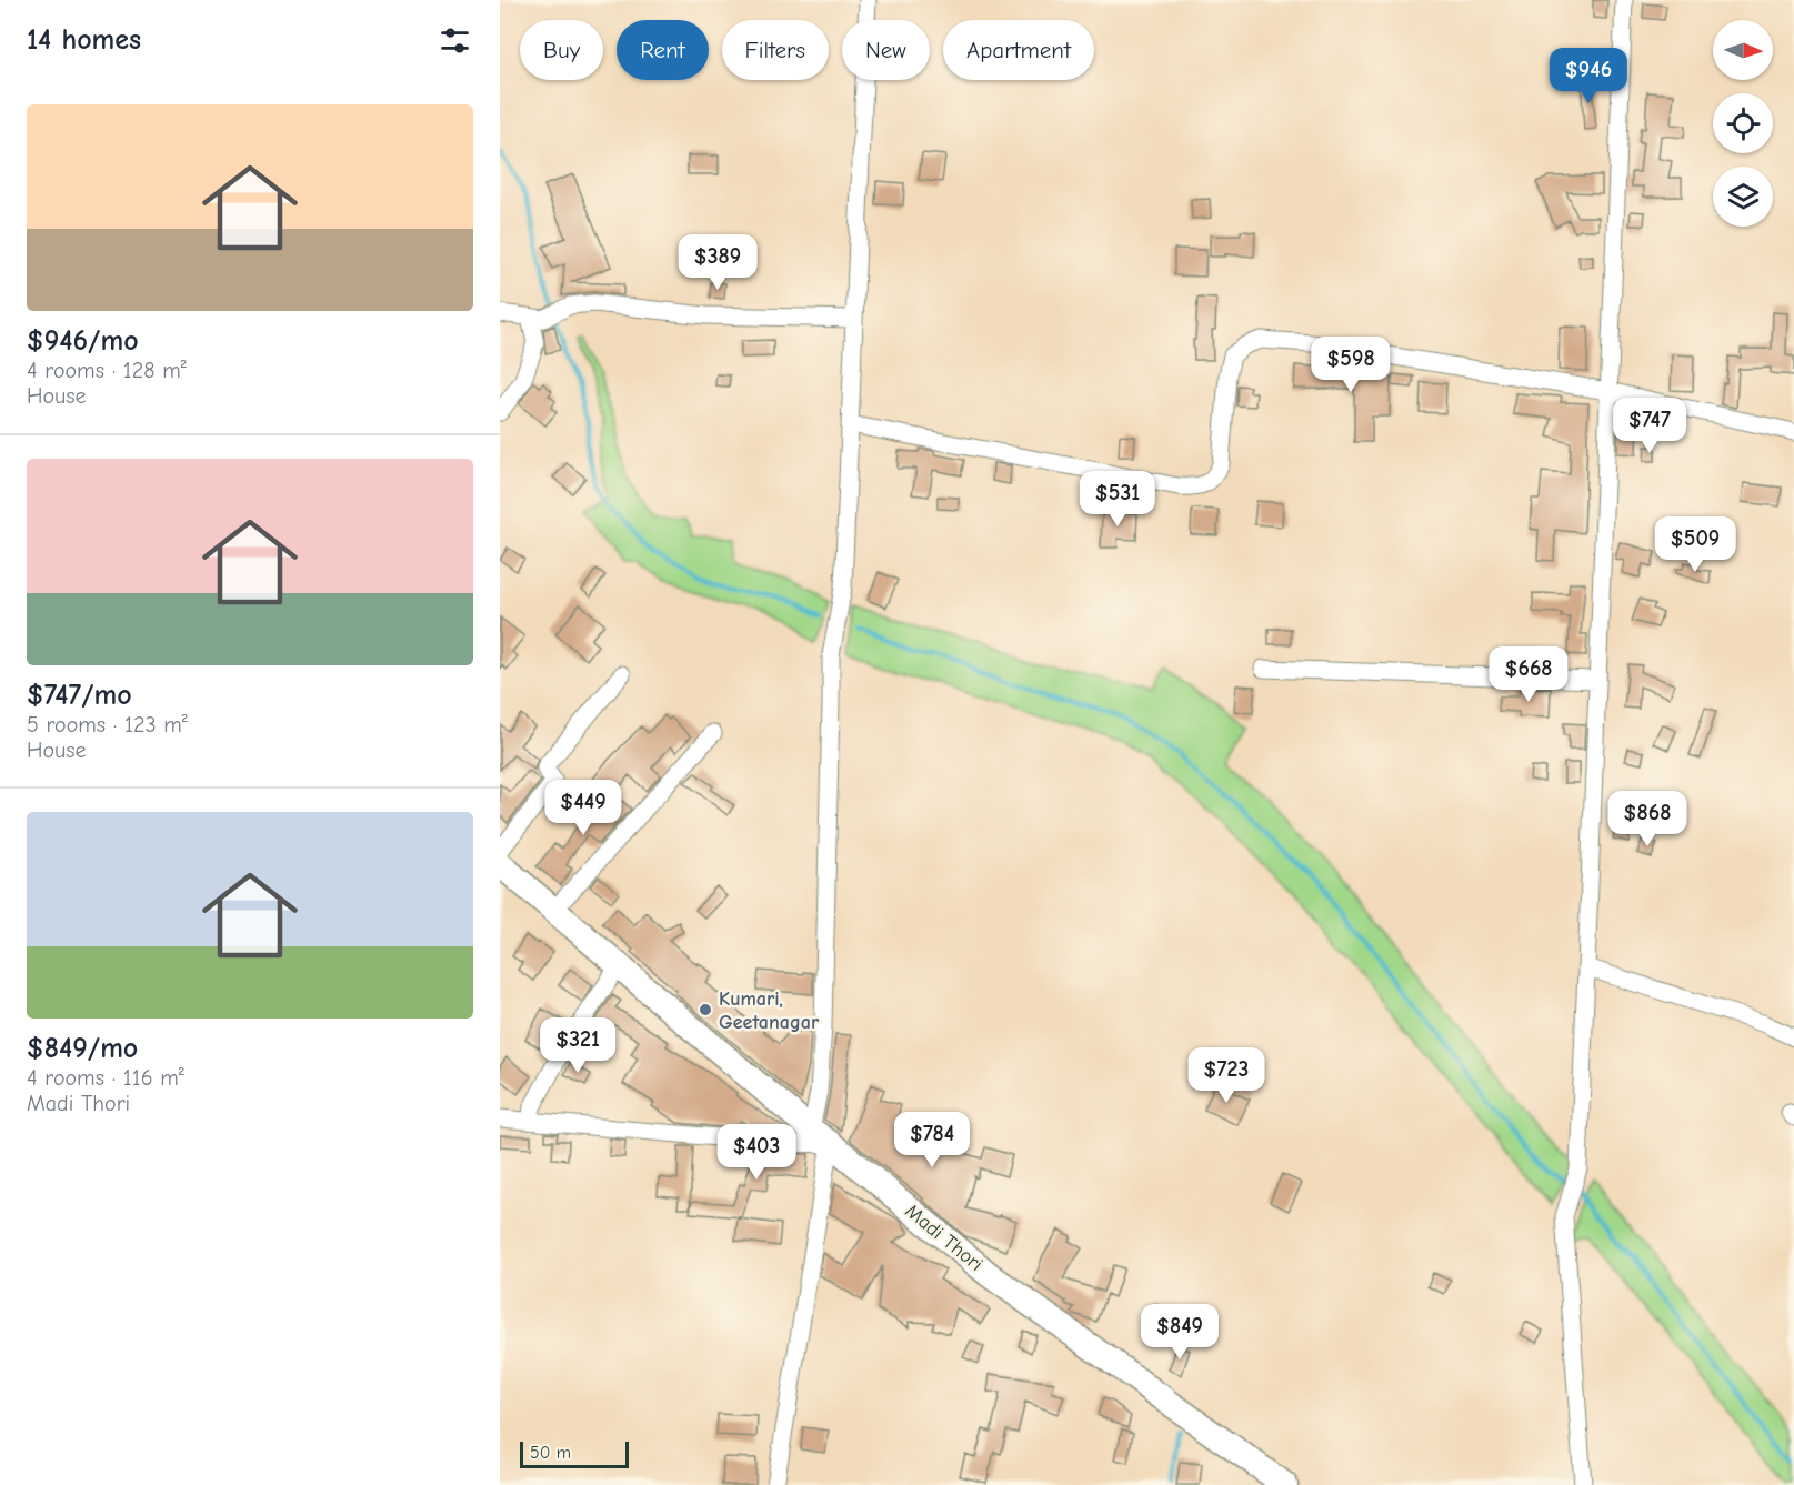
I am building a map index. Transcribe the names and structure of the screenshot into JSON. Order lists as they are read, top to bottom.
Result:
{
  "streets": {
    "main road": ["Madi Thori"]
  },
  "places": ["Kumari, Geetanagar"],
  "scale_bar": "50 m",
  "north": "right",
  "page": {
    "heading": "14 homes",
    "chip": [
      "Buy",
      "Rent",
      "Filters",
      "New",
      "Apartment"
    ],
    "price": [
      "$946",
      "$389",
      "$598",
      "$747",
      "$531",
      "$509",
      "$668",
      "$449",
      "$868",
      "$321",
      "$723",
      "$784",
      "$403",
      "$849"
    ],
    "list": [
      {
        "name": "$946/mo",
        "note": "4 rooms · 128 m² · House"
      },
      {
        "name": "$747/mo",
        "note": "5 rooms · 123 m² · House"
      },
      {
        "name": "$849/mo",
        "note": "4 rooms · 116 m² · Madi Thori"
      }
    ],
    "scale": "50 m"
  }
}
